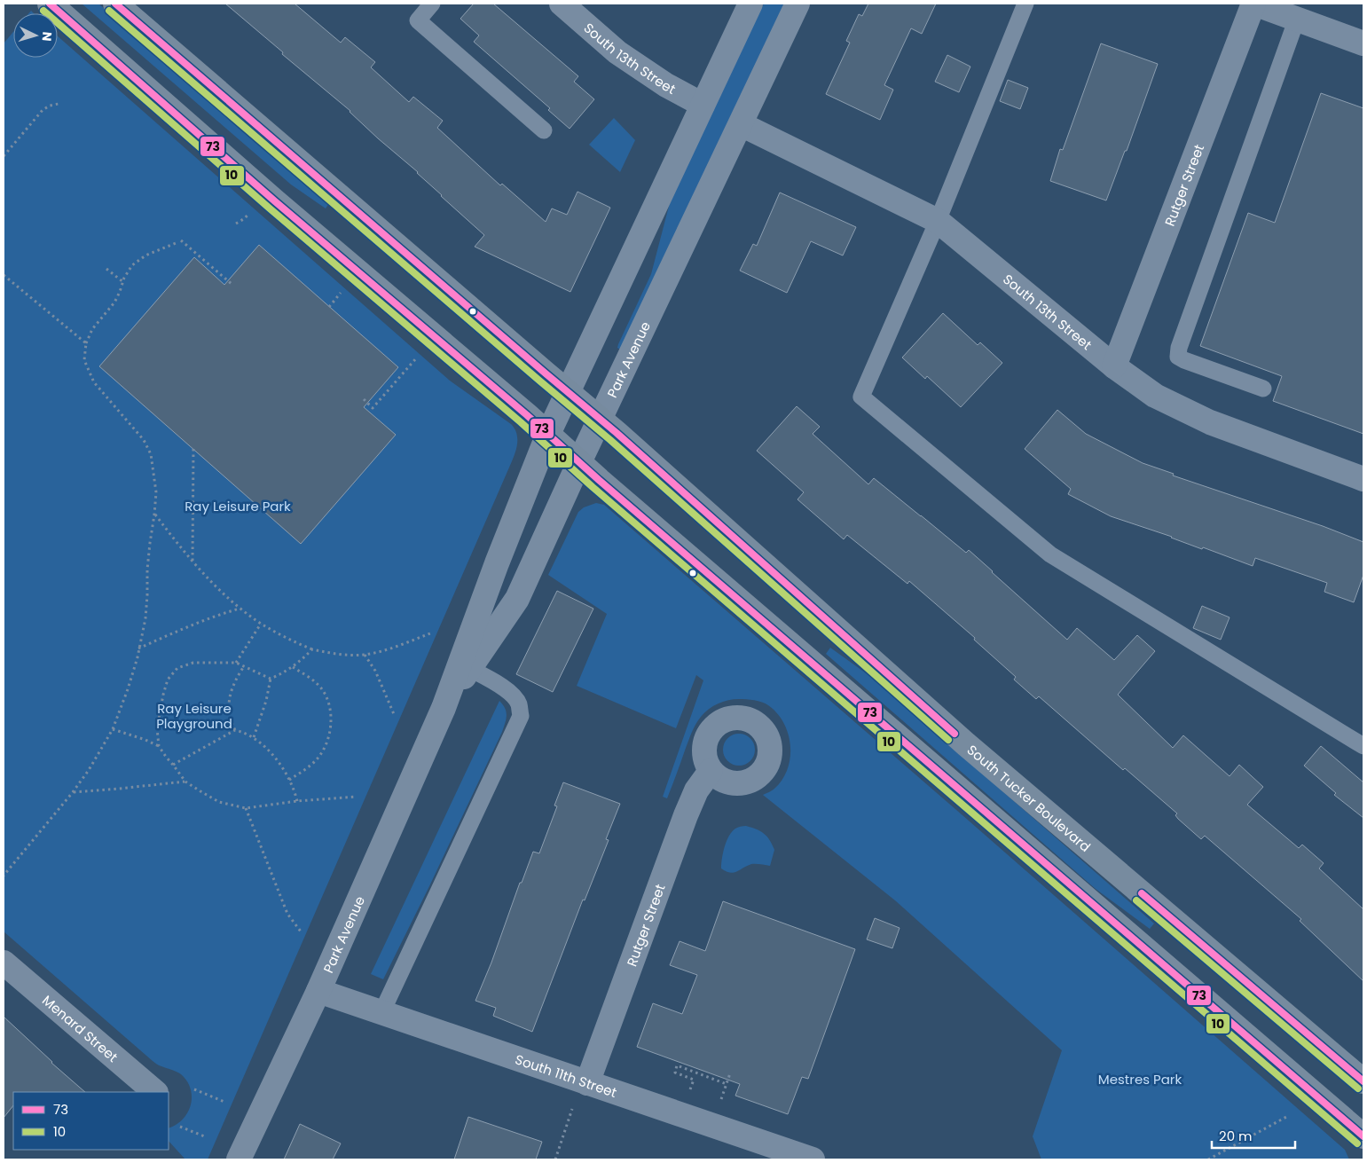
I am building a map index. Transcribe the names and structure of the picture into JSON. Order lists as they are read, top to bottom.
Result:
{
  "streets": {
    "main road": ["South Tucker Boulevard"],
    "street": [
      "South 13th Street",
      "Rutger Street",
      "Park Avenue",
      "Menard Street",
      "South 11th Street"
    ]
  },
  "crossings": [
    ["South 13th Street", "Rutger Street"],
    ["South 13th Street", "Park Avenue"],
    ["Rutger Street", "South 11th Street"],
    ["Park Avenue", "South Tucker Boulevard"],
    ["Park Avenue", "South 11th Street"]
  ],
  "parks": ["Ray Leisure Park", "Ray Leisure Playground", "Mestres Park"],
  "lines": ["transit line 73", "transit line 10"],
  "legend": ["73", "10"],
  "scale_bar": "20 m",
  "north": "right"
}
